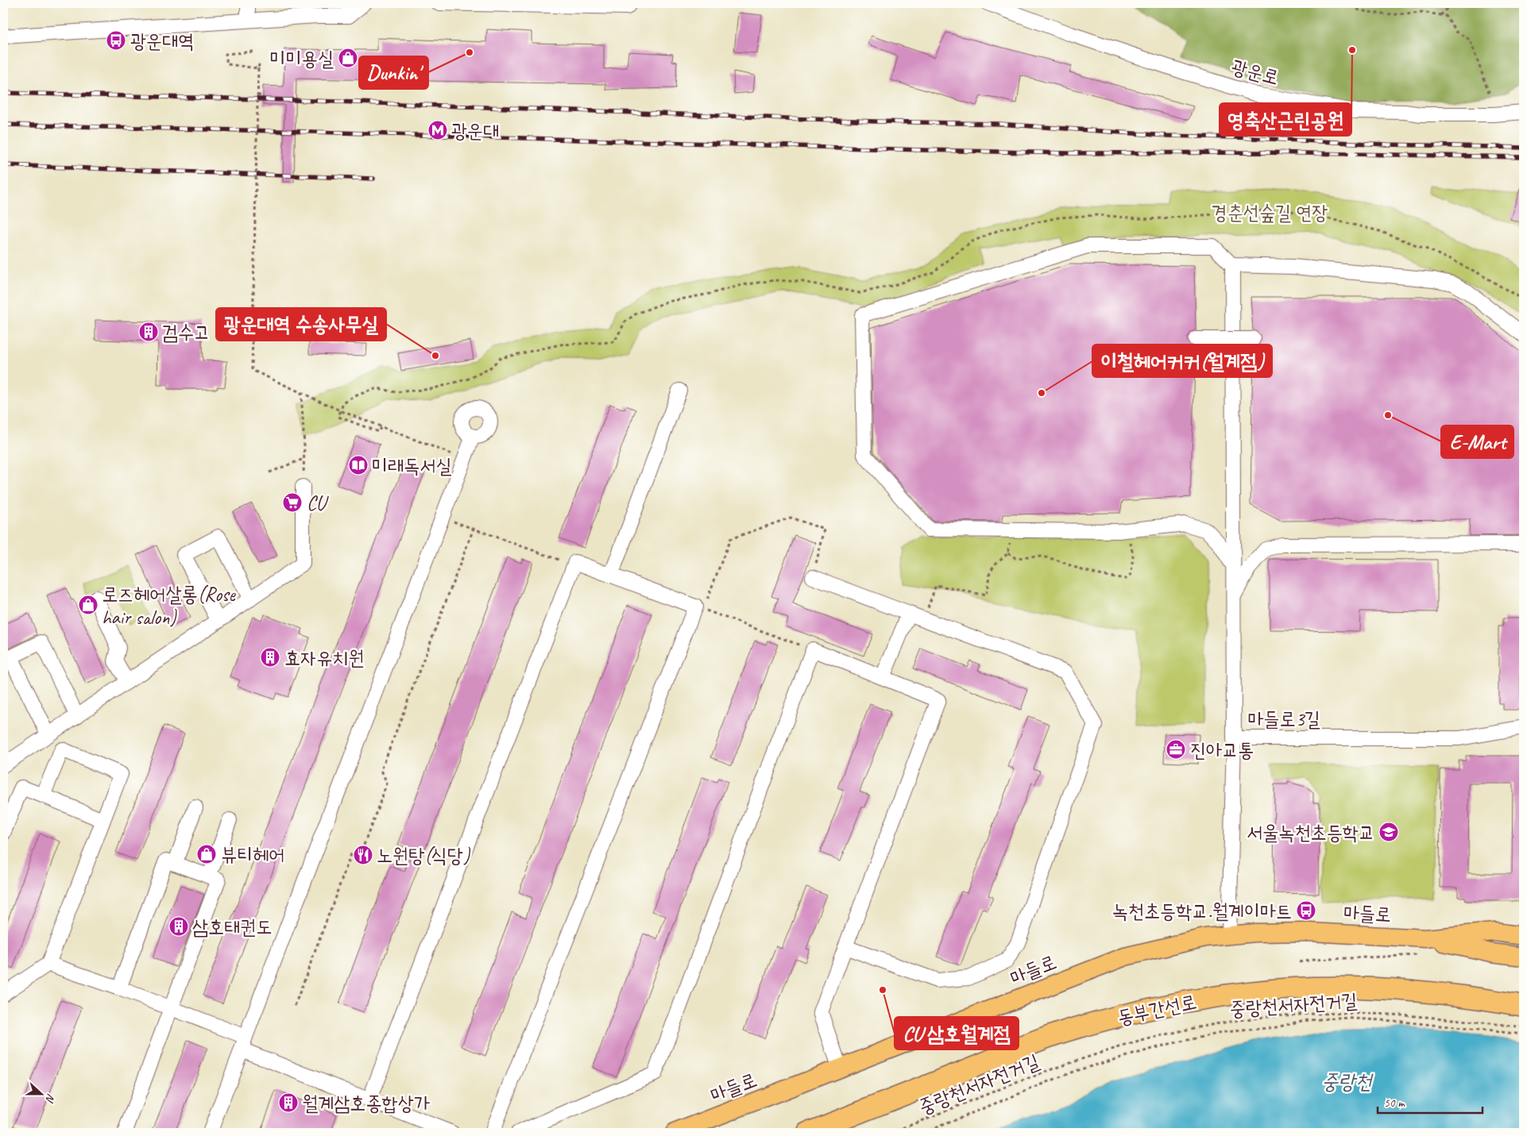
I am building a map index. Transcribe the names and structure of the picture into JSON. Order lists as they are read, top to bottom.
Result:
{
  "streets": {
    "highway": ["동부간선로"],
    "main road": ["마들로"],
    "street": ["광운로", "마들로3길"],
    "path": ["중랑천서자전거길"]
  },
  "crossings": [
    ["마들로3길", "마들로"]
  ],
  "water": ["중랑천"],
  "parks": ["경춘선숲길 연장"],
  "places": {
    "bus stop": ["광운대역", "녹천초등학교.월계이마트"],
    "other": [
      "영축산근린공원",
      "Dunkin'",
      "광운대역 수송사무실",
      "이철헤어커커(월계점)",
      "E-Mart",
      "CU 삼호월계점"
    ],
    "shop": ["미미용실", "로즈헤어살롱(Rose hair salon)", "뷰티헤어"],
    "metro station": ["광운대"],
    "building": [
      "검수고",
      "효자유치원",
      "삼호태권도",
      "월계삼호종합상가"
    ],
    "library": ["미래독서실"],
    "supermarket": ["CU"],
    "office": ["진아교통"],
    "school or university": ["서울녹천초등학교"],
    "restaurant": ["노원탕(식당)"]
  },
  "scale_bar": "50 m",
  "north": "right"
}
